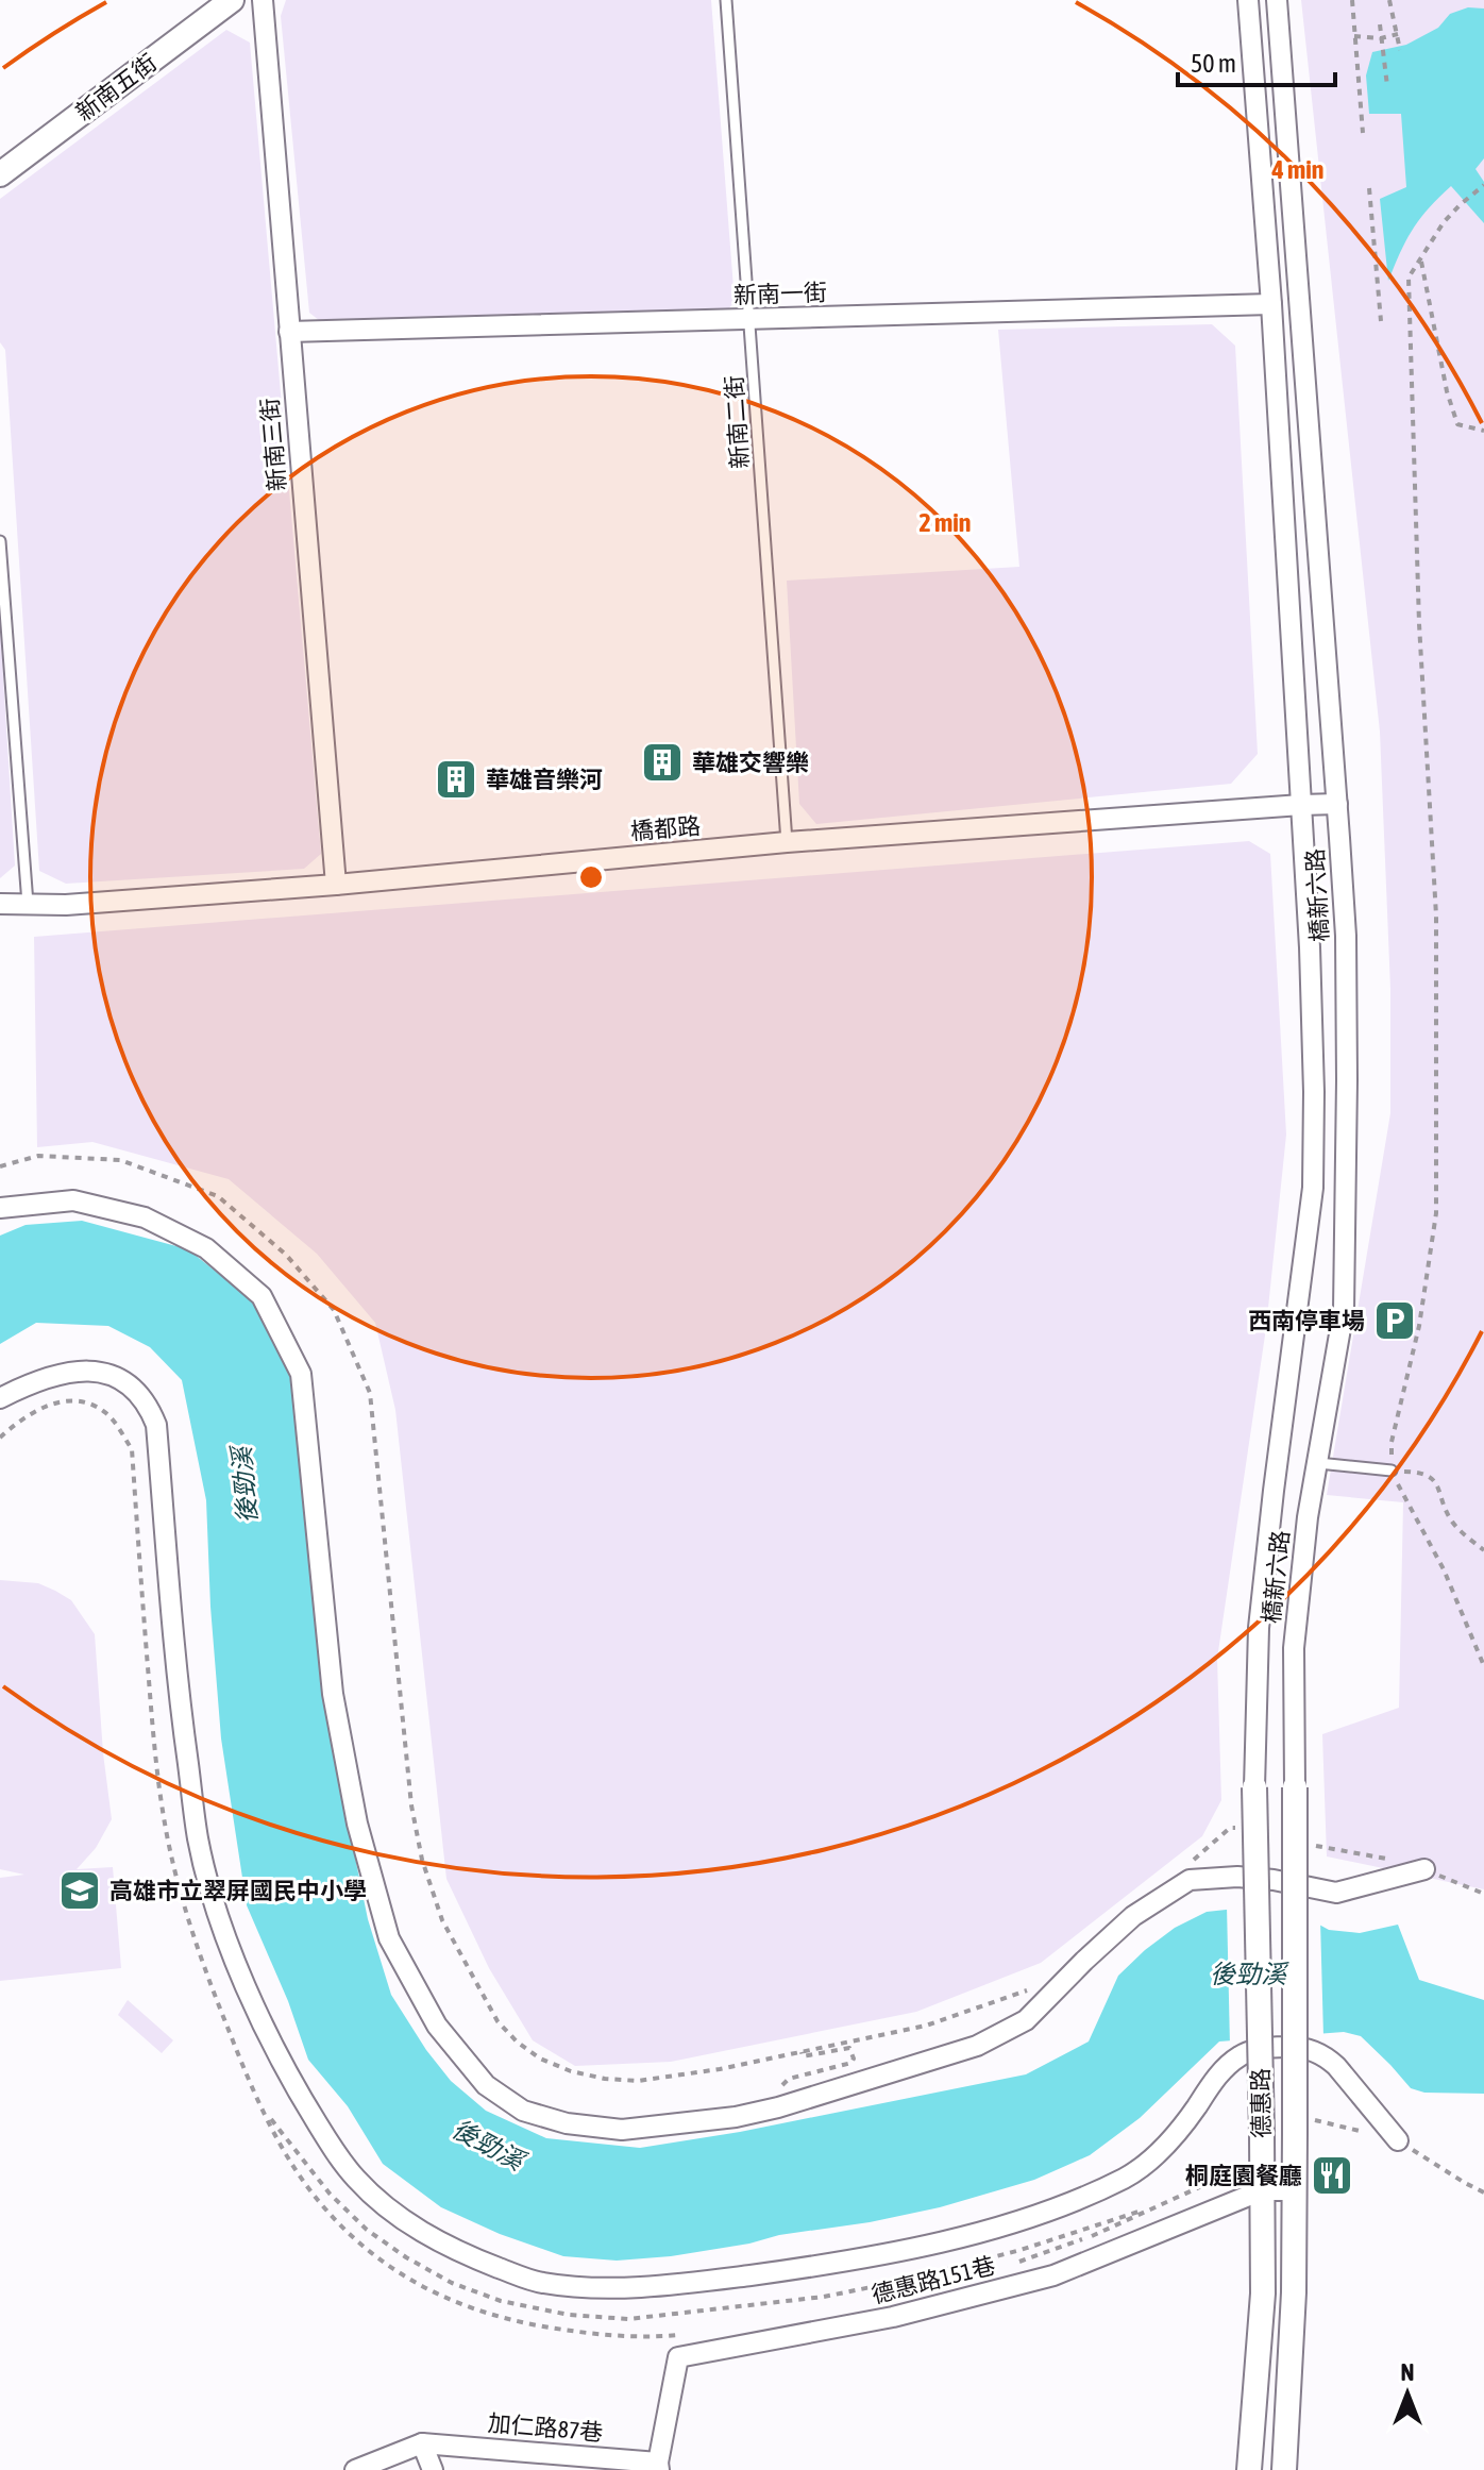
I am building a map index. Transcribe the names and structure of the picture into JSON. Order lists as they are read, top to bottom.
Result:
{
  "streets": {
    "street": [
      "新南五街",
      "新南一街",
      "新南三街",
      "橋都路",
      "橋新六路",
      "德惠路",
      "德惠路151巷",
      "加仁路87巷"
    ],
    "lane": ["新南二街"]
  },
  "crossings": [
    ["新南一街", "新南二街"],
    ["新南一街", "新南三街"],
    ["新南一街", "橋新六路"],
    ["新南二街", "橋都路"],
    ["新南三街", "橋都路"],
    ["橋都路", "橋新六路"],
    ["橋新六路", "德惠路"],
    ["德惠路", "德惠路151巷"],
    ["德惠路151巷", "加仁路87巷"]
  ],
  "water": ["後勁溪"],
  "places": {
    "building": ["華雄交響樂", "華雄音樂河"],
    "parking": ["西南停車場"],
    "school or university": ["高雄市立翠屏國民中小學"],
    "restaurant": ["桐庭園餐廳"]
  },
  "scale_bar": "50 m",
  "north": "top",
  "rings": ["4 min", "2 min"]
}
